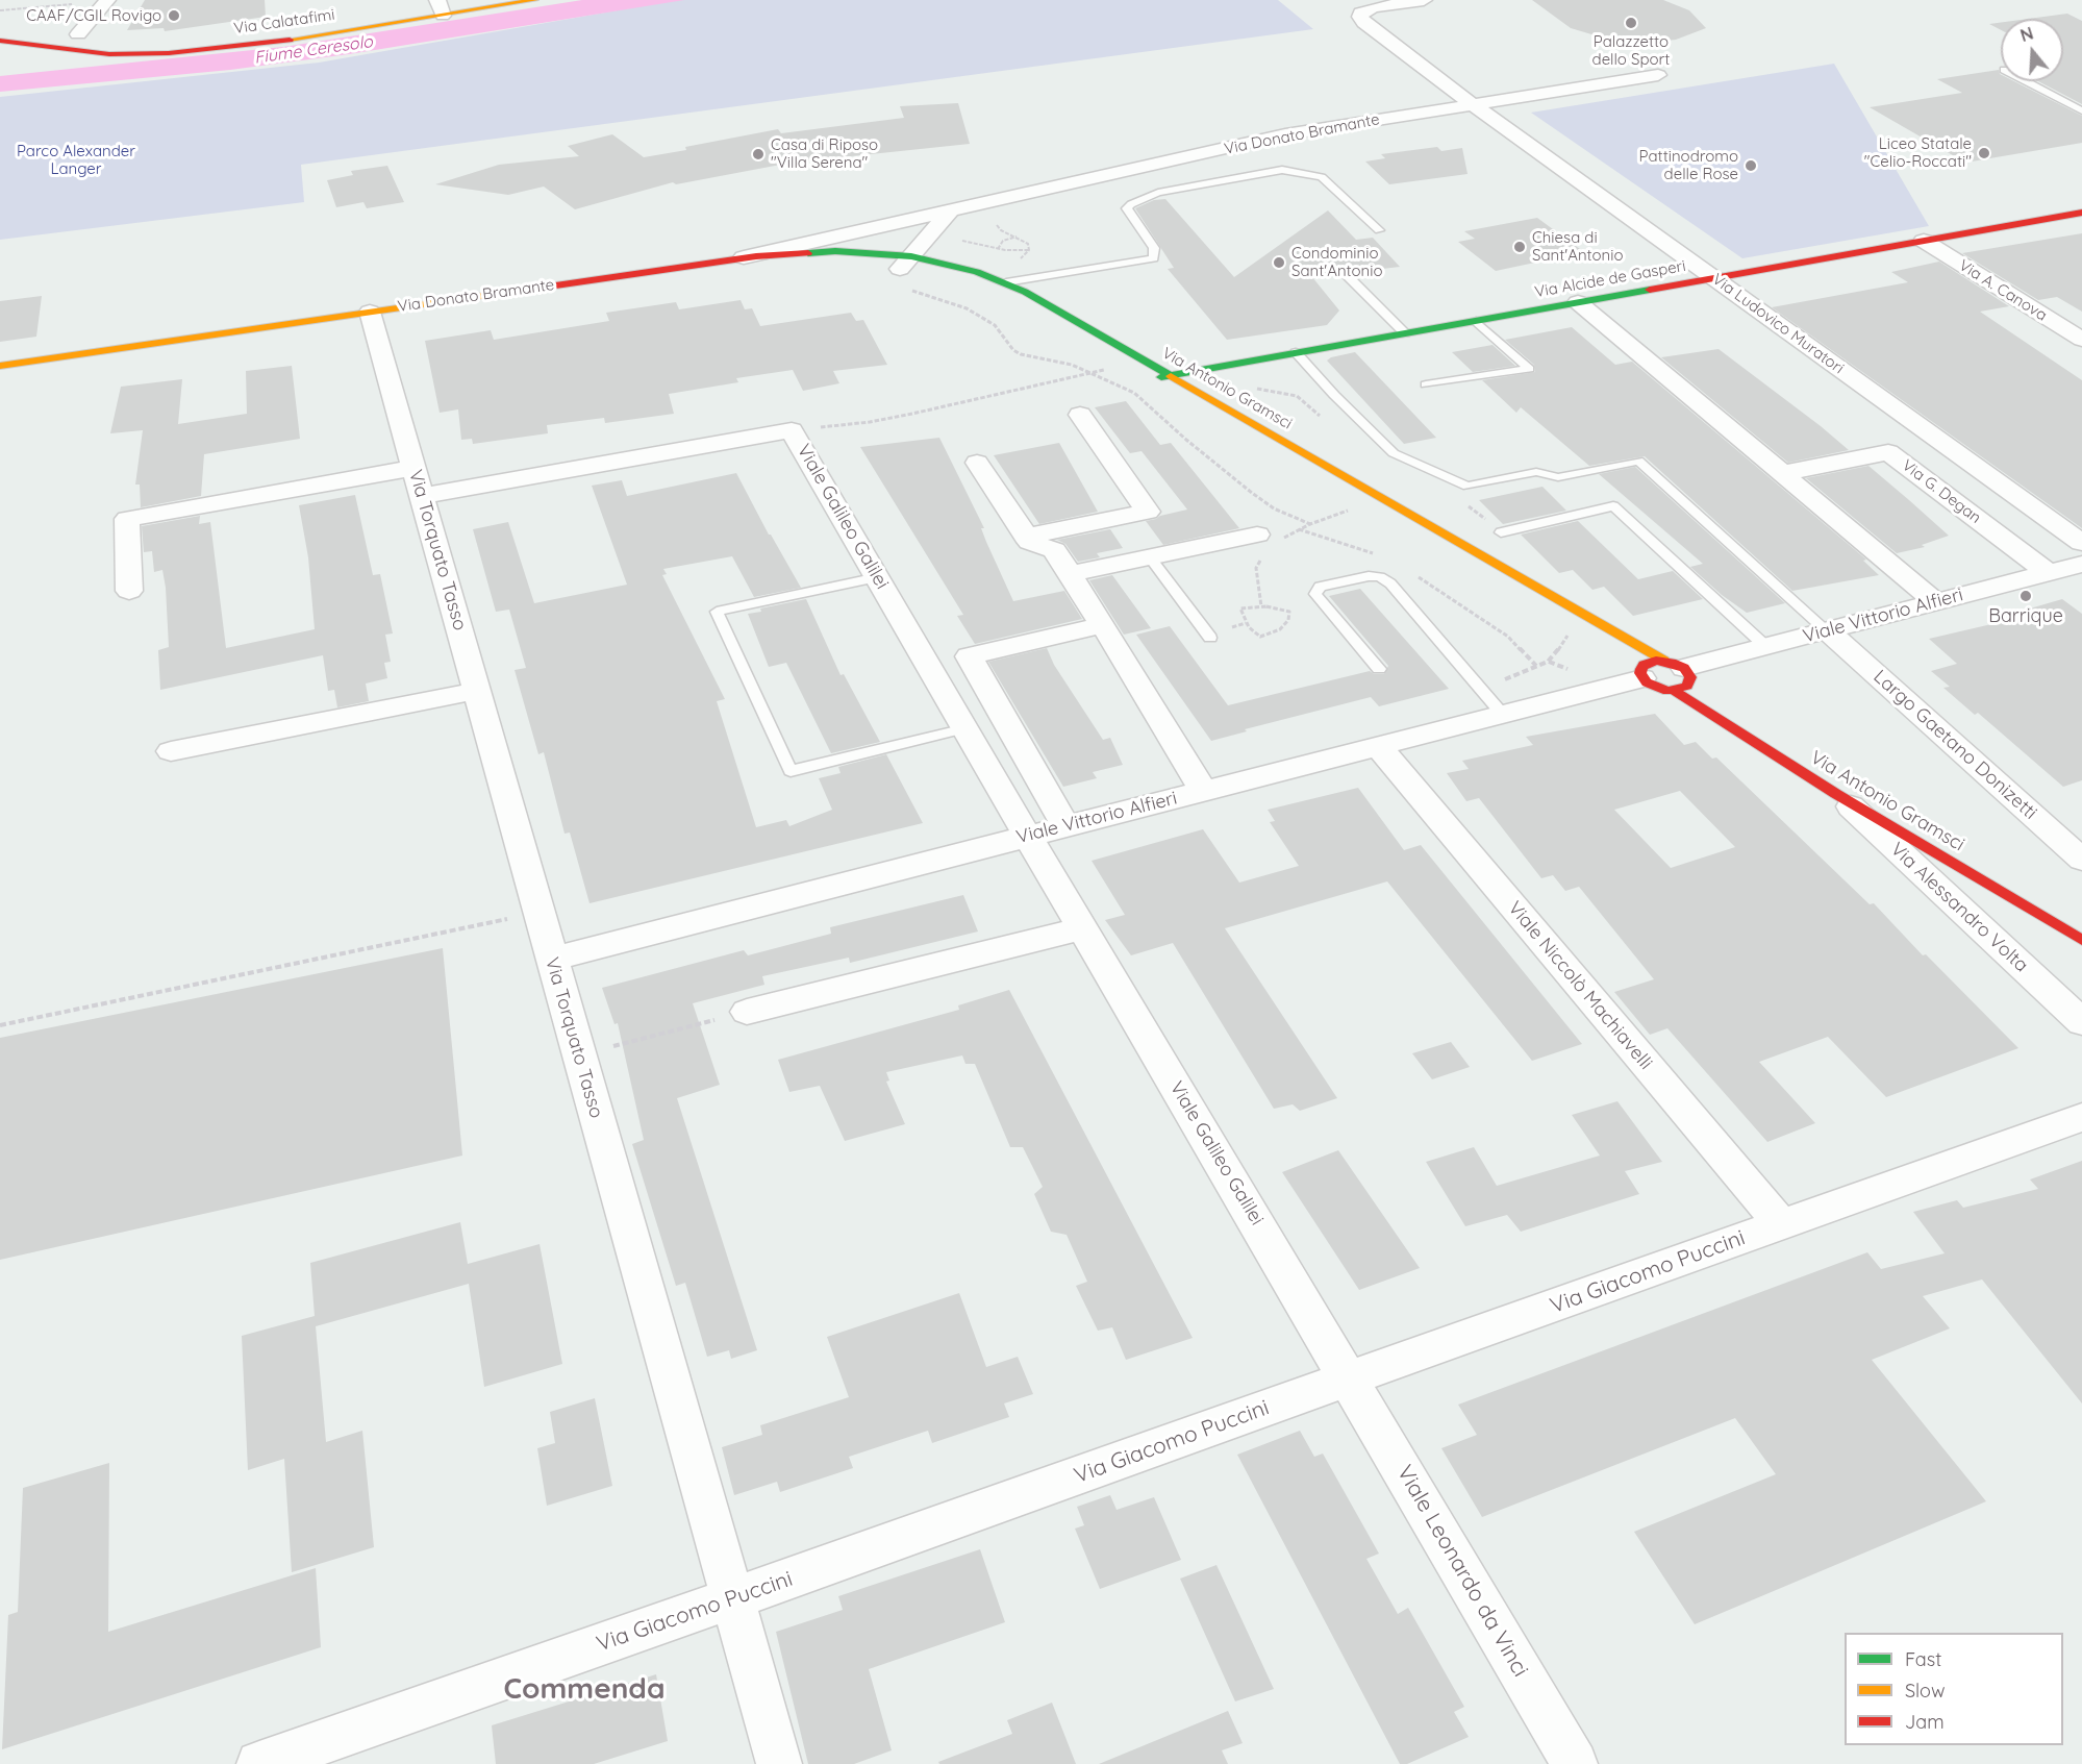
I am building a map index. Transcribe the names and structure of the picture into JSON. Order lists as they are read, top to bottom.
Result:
{
  "streets": {
    "street": [
      "Via Calatafimi",
      "Via Donato Bramante",
      "Via Alcide de Gasperi",
      "Via A. Canova",
      "Via Ludovico Muratori",
      "Via Antonio Gramsci",
      "Via G. Degan",
      "Viale Galileo Galilei",
      "Via Torquato Tasso",
      "Viale Vittorio Alfieri",
      "Largo Gaetano Donizetti",
      "Via Alessandro Volta",
      "Viale Niccolò Machiavelli",
      "Via Giacomo Puccini",
      "Viale Leonardo da Vinci"
    ]
  },
  "crossings": [
    ["Via Donato Bramante", "Via Ludovico Muratori"],
    ["Via Donato Bramante", "Via Antonio Gramsci"],
    ["Via Donato Bramante", "Via Torquato Tasso"],
    ["Via Alcide de Gasperi", "Via A. Canova"],
    ["Via Alcide de Gasperi", "Via Ludovico Muratori"],
    ["Via Alcide de Gasperi", "Via Antonio Gramsci"],
    ["Via Ludovico Muratori", "Viale Vittorio Alfieri"],
    ["Via Antonio Gramsci", "Viale Vittorio Alfieri"],
    ["Via Antonio Gramsci", "Via Alessandro Volta"],
    ["Via G. Degan", "Viale Vittorio Alfieri"],
    ["Viale Galileo Galilei", "Via Torquato Tasso"],
    ["Viale Galileo Galilei", "Viale Vittorio Alfieri"],
    ["Viale Galileo Galilei", "Via Giacomo Puccini"],
    ["Viale Galileo Galilei", "Viale Leonardo da Vinci"],
    ["Via Torquato Tasso", "Viale Vittorio Alfieri"],
    ["Via Torquato Tasso", "Via Giacomo Puccini"],
    ["Viale Vittorio Alfieri", "Largo Gaetano Donizetti"],
    ["Viale Vittorio Alfieri", "Viale Niccolò Machiavelli"],
    ["Viale Niccolò Machiavelli", "Via Giacomo Puccini"],
    ["Via Giacomo Puccini", "Viale Leonardo da Vinci"]
  ],
  "districts": ["Commenda"],
  "water": ["Fiume Ceresolo"],
  "parks": ["Parco Alexander Langer"],
  "places": [
    "CAAF/CGIL Rovigo",
    "Palazzetto dello Sport",
    "Liceo Statale \"Celio-Roccati\"",
    "Casa di Riposo \"Villa Serena\"",
    "Pattinodromo delle Rose",
    "Chiesa di Sant'Antonio",
    "Condominio Sant'Antonio",
    "Barrique"
  ],
  "legend": ["Fast", "Slow", "Jam"],
  "north": "top"
}
